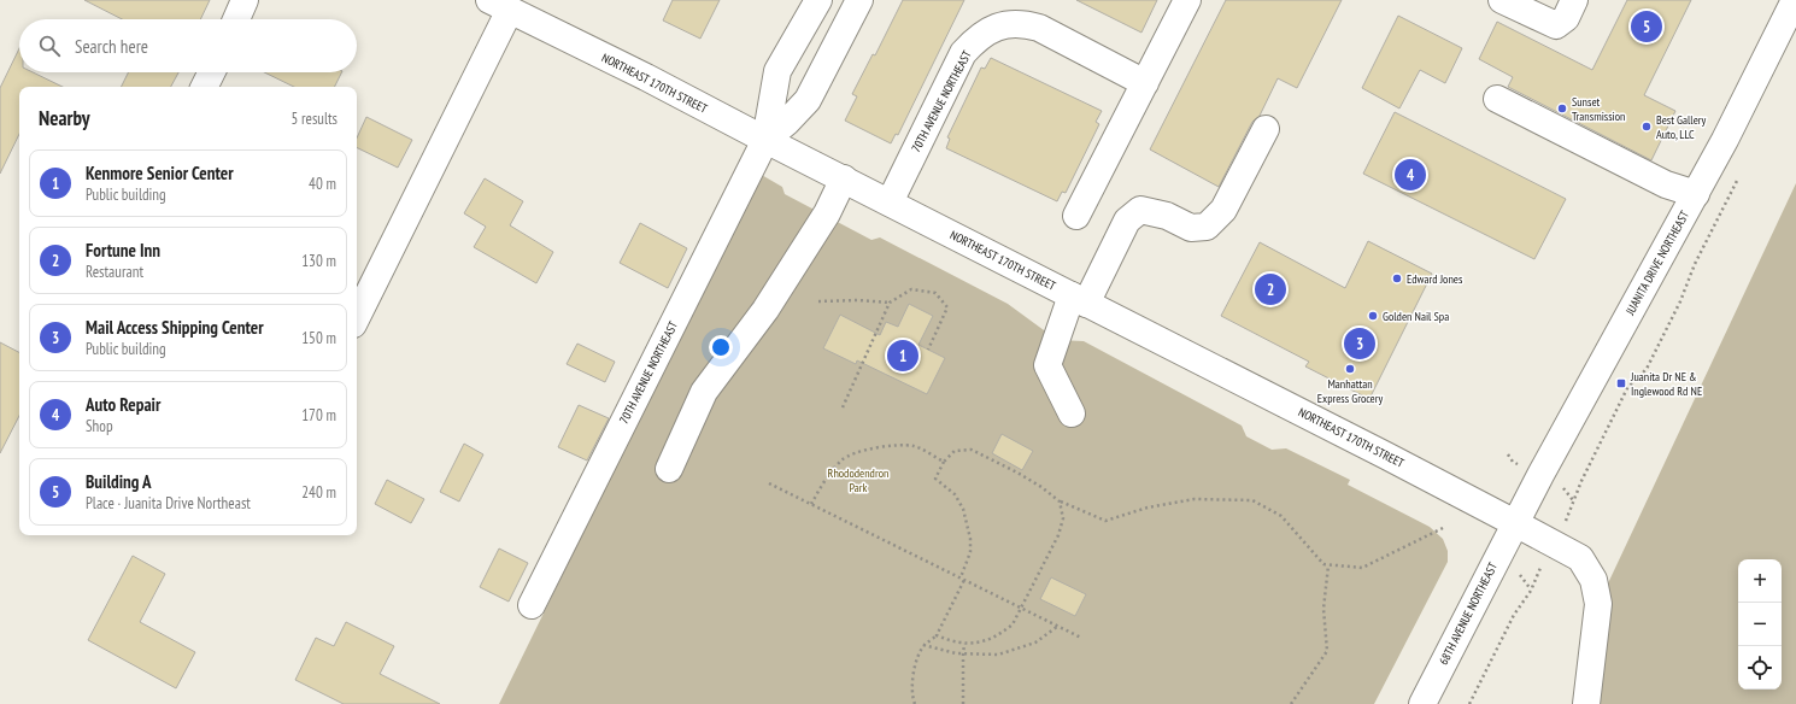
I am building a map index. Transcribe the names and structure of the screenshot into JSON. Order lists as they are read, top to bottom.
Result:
{
  "streets": {
    "main road": [
      "NORTHEAST 170TH STREET",
      "70TH AVENUE NORTHEAST",
      "JUANITA DRIVE NORTHEAST",
      "68TH AVENUE NORTHEAST"
    ]
  },
  "crossings": [
    ["NORTHEAST 170TH STREET", "70TH AVENUE NORTHEAST"],
    ["NORTHEAST 170TH STREET", "JUANITA DRIVE NORTHEAST"],
    ["NORTHEAST 170TH STREET", "68TH AVENUE NORTHEAST"],
    ["JUANITA DRIVE NORTHEAST", "68TH AVENUE NORTHEAST"]
  ],
  "parks": ["Rhododendron Park"],
  "places": {
    "other": [
      "Sunset Transmission",
      "Best Gallery Auto, LLC",
      "Edward Jones",
      "Golden Nail Spa",
      "Manhattan Express Grocery"
    ],
    "transit": ["Juanita Dr NE & Inglewood Rd NE"]
  },
  "page": {
    "pins": [
      "5",
      "4",
      "2",
      "3",
      "1"
    ],
    "search": "Search here",
    "heading": ["Nearby", "5 results"],
    "list": [
      {
        "mark": "1",
        "name": "Kenmore Senior Center",
        "note": "Public building",
        "value": "40 m"
      },
      {
        "mark": "2",
        "name": "Fortune Inn",
        "note": "Restaurant",
        "value": "130 m"
      },
      {
        "mark": "3",
        "name": "Mail Access Shipping Center",
        "note": "Public building",
        "value": "150 m"
      },
      {
        "mark": "4",
        "name": "Auto Repair",
        "note": "Shop",
        "value": "170 m"
      },
      {
        "mark": "5",
        "name": "Building A",
        "note": "Place · Juanita Drive Northeast",
        "value": "240 m"
      }
    ],
    "map_buttons": ["+", "−"]
  }
}
